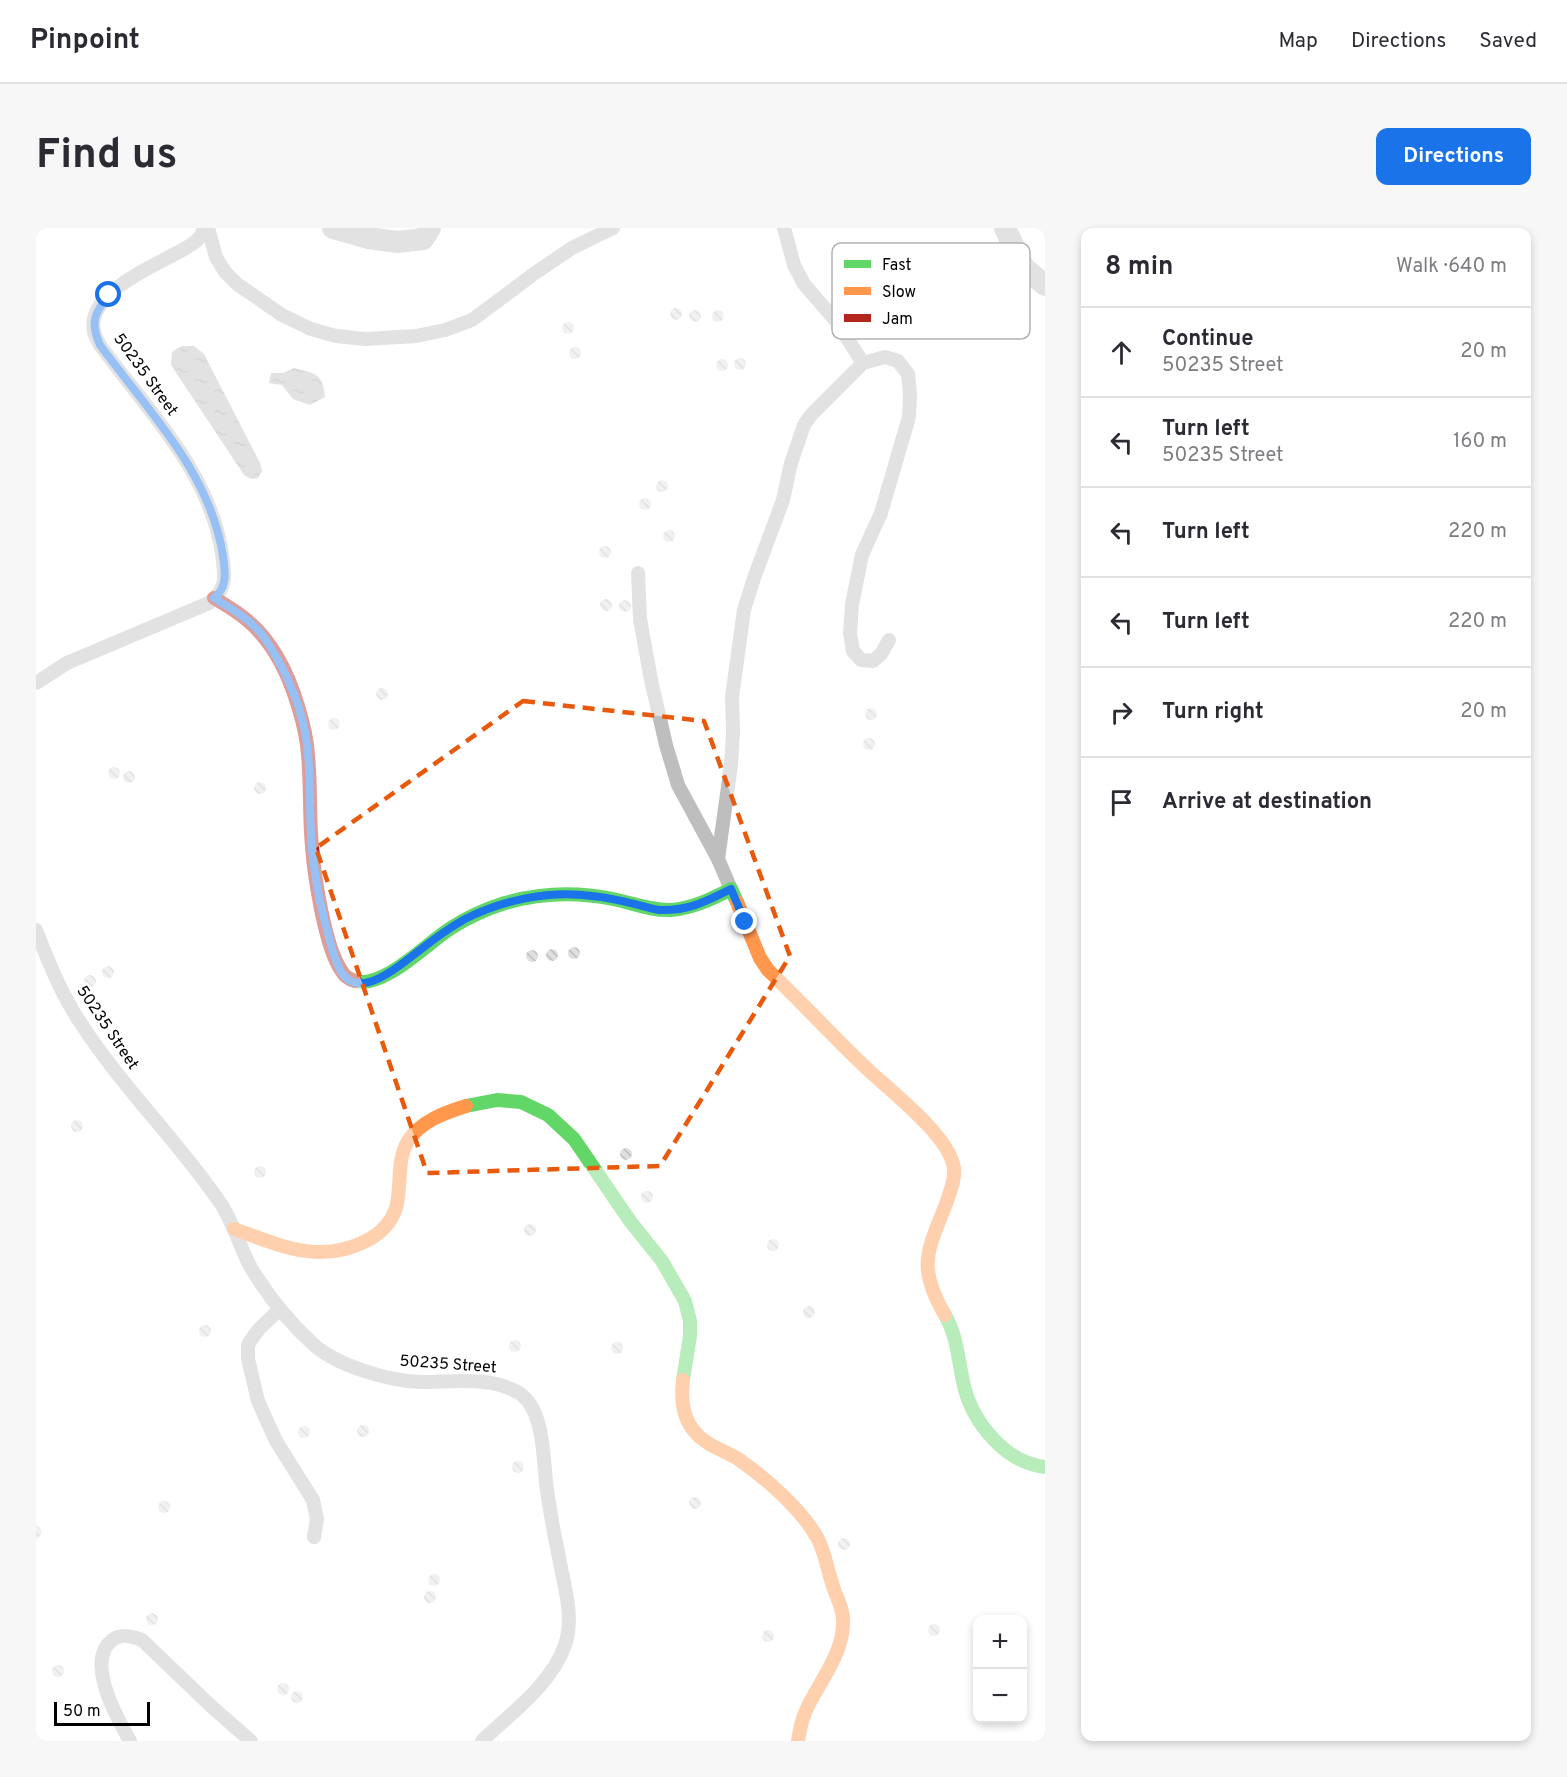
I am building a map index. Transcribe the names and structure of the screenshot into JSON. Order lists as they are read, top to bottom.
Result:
{
  "streets": {
    "street": ["50235 Street"]
  },
  "legend": ["Fast", "Slow", "Jam"],
  "scale_bar": "50 m",
  "page": {
    "header": "Pinpoint",
    "nav": ["Map", "Directions", "Saved"],
    "buttons": "Directions",
    "title": "Find us",
    "heading": ["8 min", "Walk · 640 m"],
    "list": [
      ["Continue", "50235 Street", "20 m"],
      ["Turn left", "50235 Street", "160 m"],
      ["Turn left", "220 m"],
      ["Turn left", "220 m"],
      ["Turn right", "20 m"],
      "Arrive at destination"
    ],
    "map_buttons": ["+", "−"],
    "scale": "50 m"
  }
}
